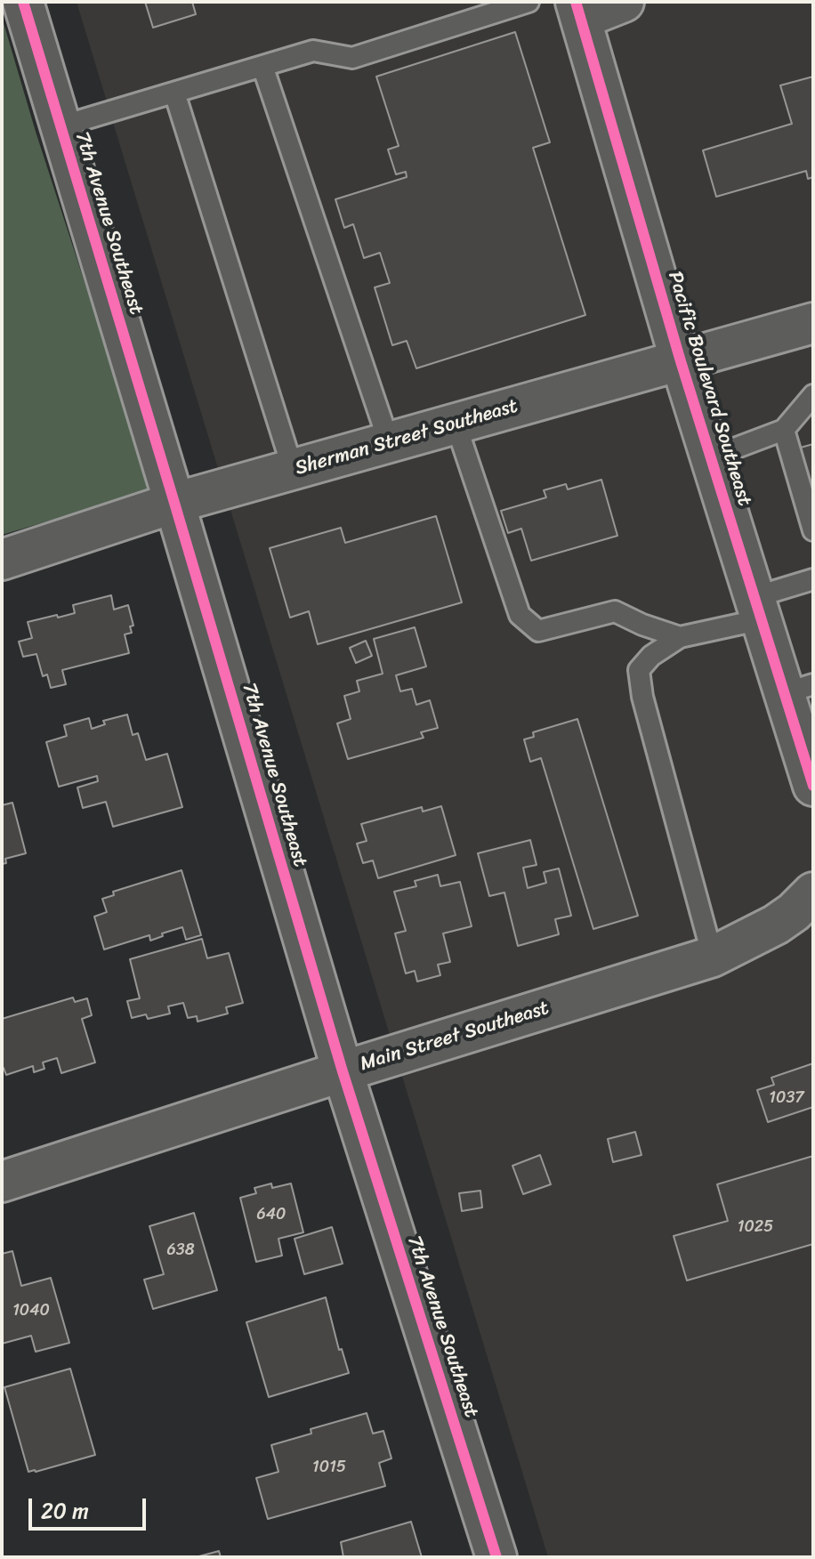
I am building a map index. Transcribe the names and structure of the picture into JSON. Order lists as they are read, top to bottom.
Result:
{
  "streets": {
    "main road": [
      "7th Avenue Southeast",
      "Pacific Boulevard Southeast",
      "Sherman Street Southeast",
      "Main Street Southeast"
    ]
  },
  "crossings": [
    ["7th Avenue Southeast", "Sherman Street Southeast"],
    ["7th Avenue Southeast", "Main Street Southeast"],
    ["Pacific Boulevard Southeast", "Sherman Street Southeast"]
  ],
  "house_numbers": [
    "1037",
    "640",
    "1025",
    "638",
    "1040",
    "1015"
  ],
  "scale_bar": "20 m"
}
